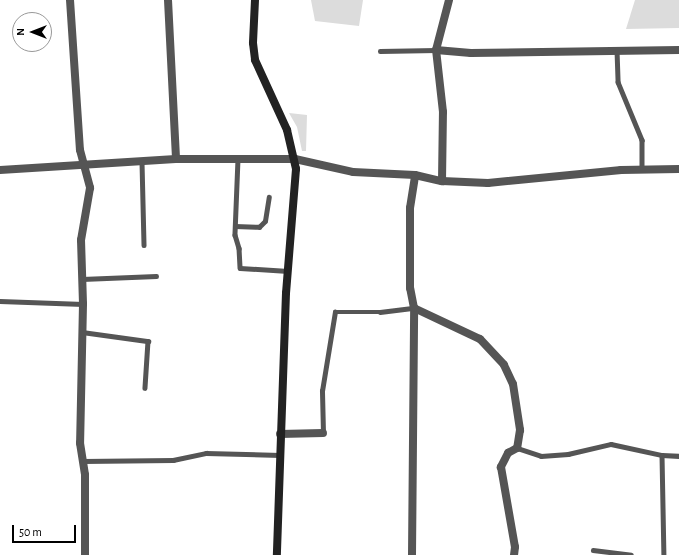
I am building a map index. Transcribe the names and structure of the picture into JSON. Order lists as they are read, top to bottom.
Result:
{
  "scale_bar": "50 m",
  "north": "left"
}
